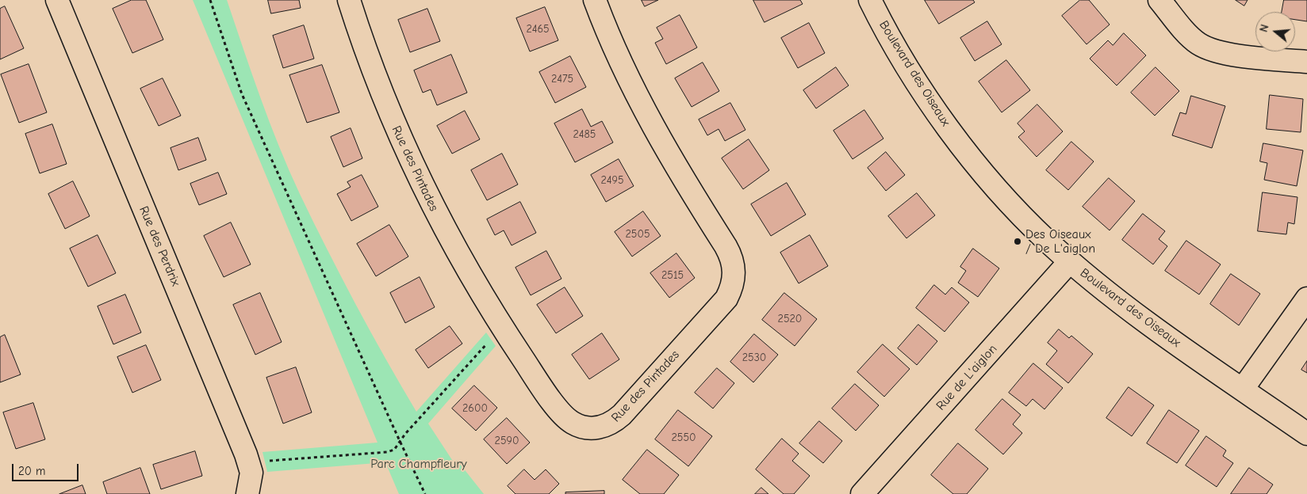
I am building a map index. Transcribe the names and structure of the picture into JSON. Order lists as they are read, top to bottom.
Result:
{
  "streets": {
    "street": [
      "Boulevard des Oiseaux",
      "Rue des Pintades",
      "Rue des Perdrix",
      "Rue de L'aiglon"
    ]
  },
  "crossings": [
    ["Boulevard des Oiseaux", "Rue de L'aiglon"]
  ],
  "parks": ["Parc Champfleury"],
  "places": ["Des Oiseaux / De L'aiglon"],
  "house_numbers": [
    "2465",
    "2475",
    "2485",
    "2495",
    "2505",
    "2515",
    "2520",
    "2530",
    "2600",
    "2550",
    "2590"
  ],
  "scale_bar": "20 m",
  "north": "left"
}
